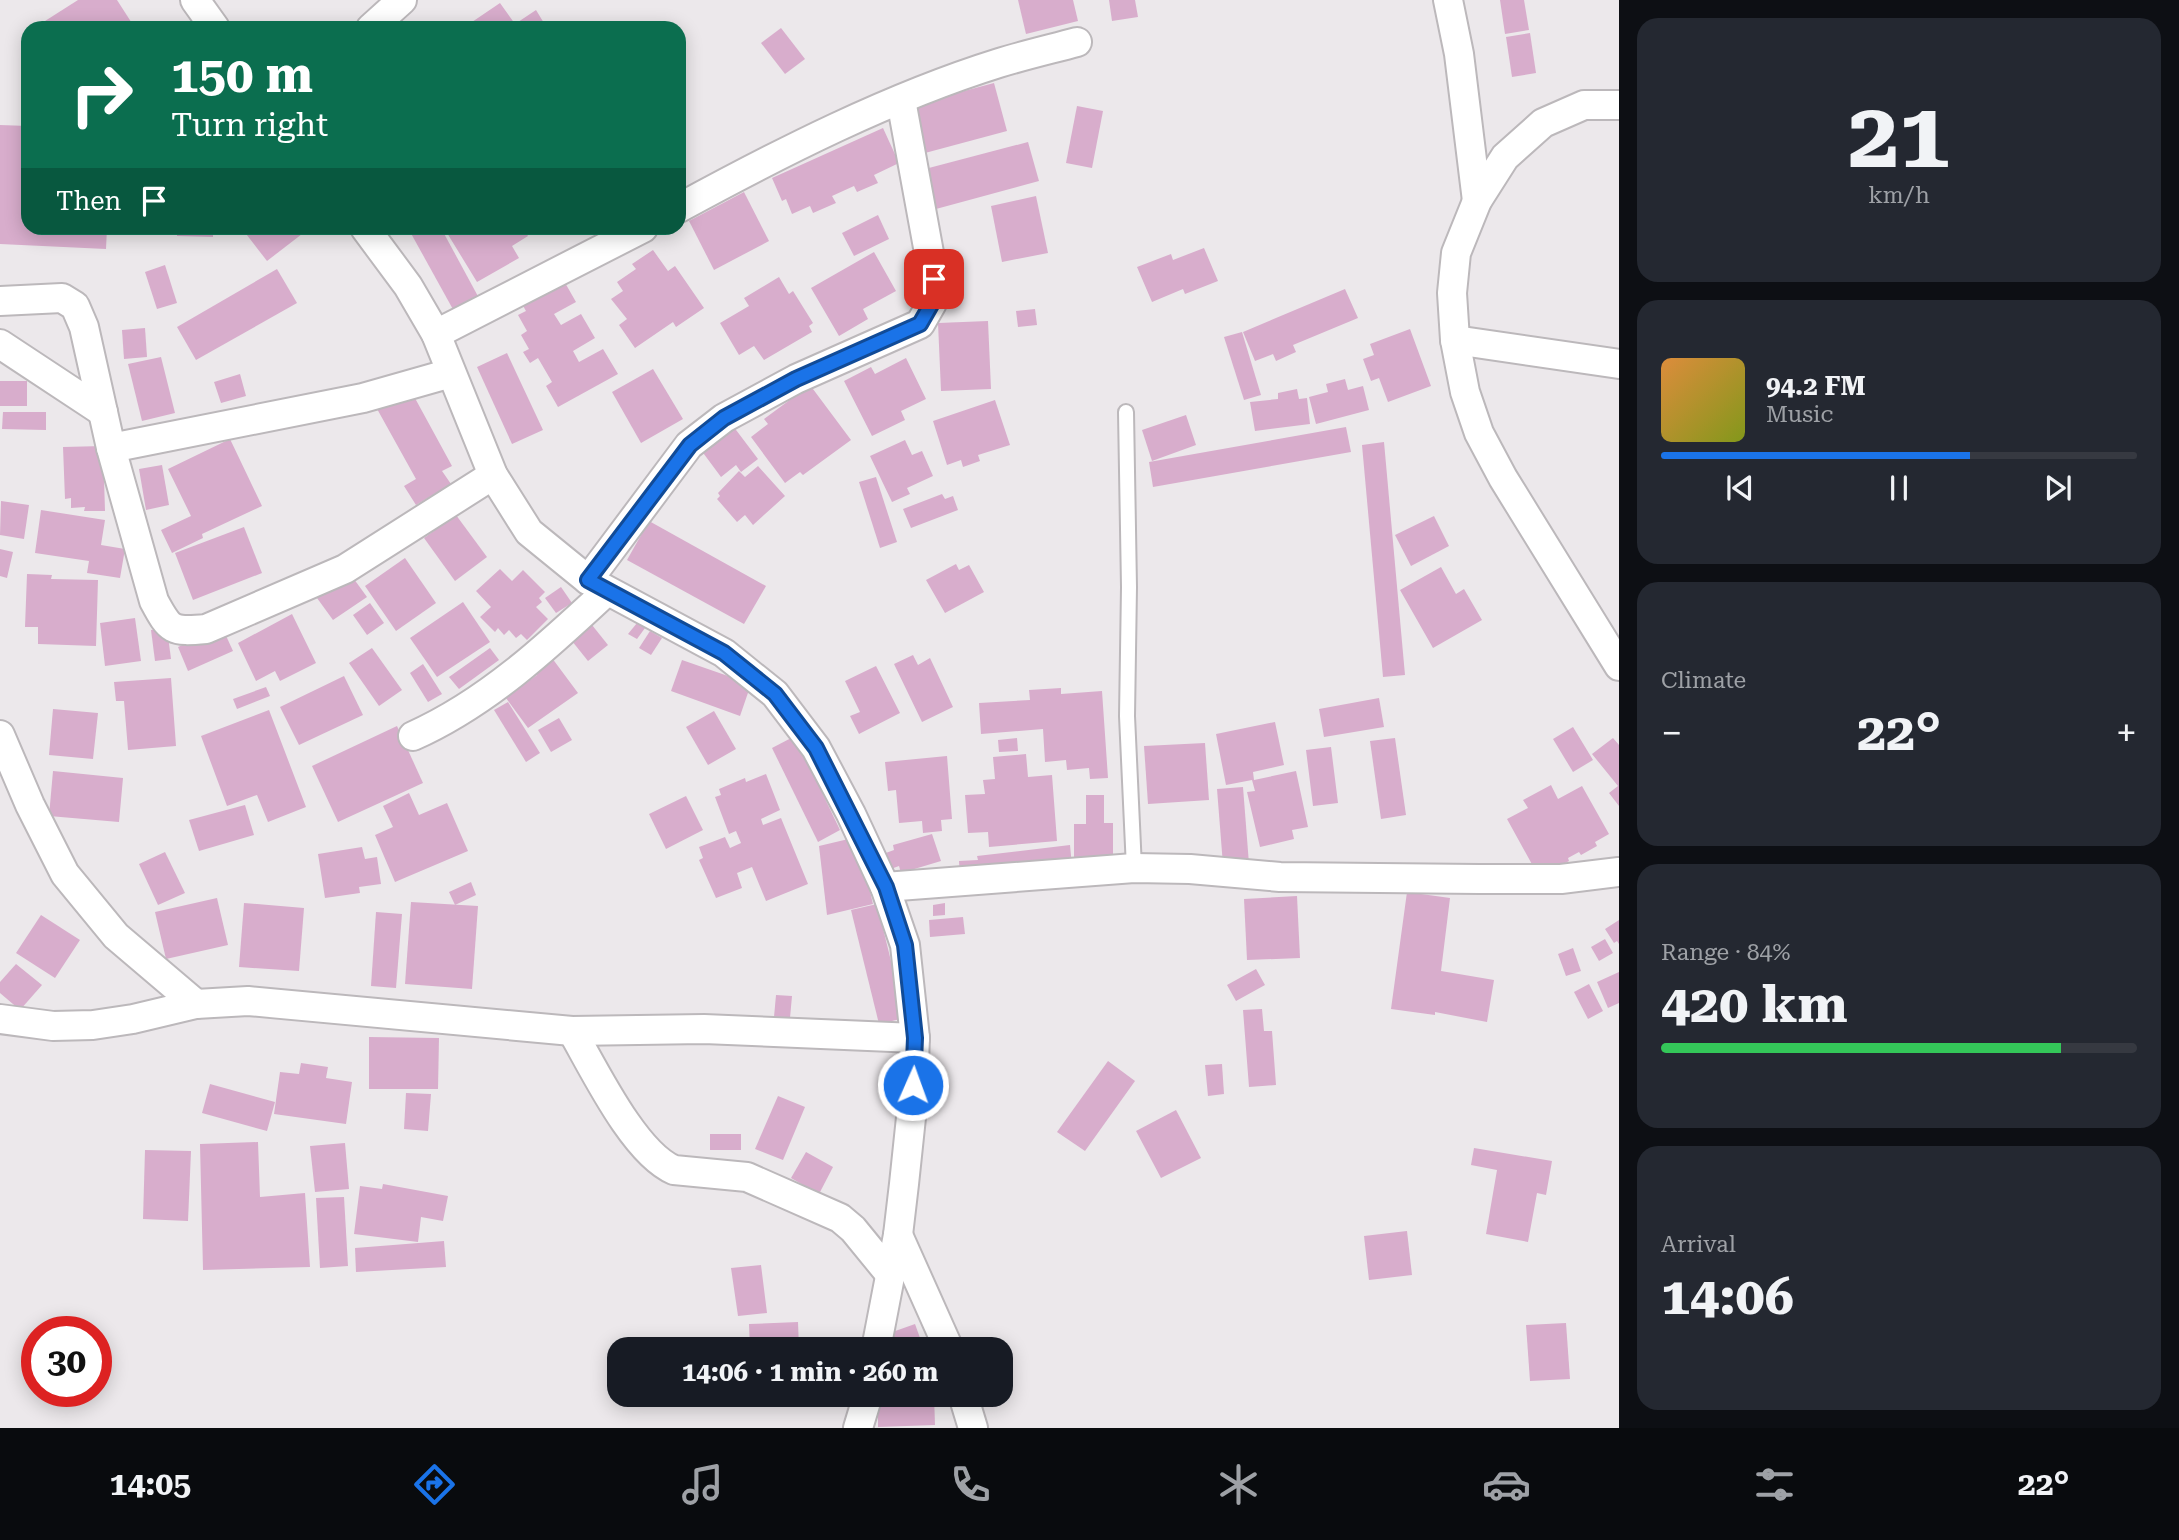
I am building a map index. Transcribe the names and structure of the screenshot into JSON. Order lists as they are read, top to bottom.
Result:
{
  "page": {
    "tile": [
      ["21", "km/h"],
      "Climate",
      ["Range · 84%", "420 km"],
      ["Arrival", "14:06"]
    ],
    "turn": ["150 m", "Turn right"],
    "then": "Then",
    "song": ["94.2 FM", "Music"],
    "heat": ["−", "22°", "+"],
    "limit": "30",
    "trip": "14:06 · 1 min · 260 m",
    "tabs": ["14:05", "22°"]
  }
}
